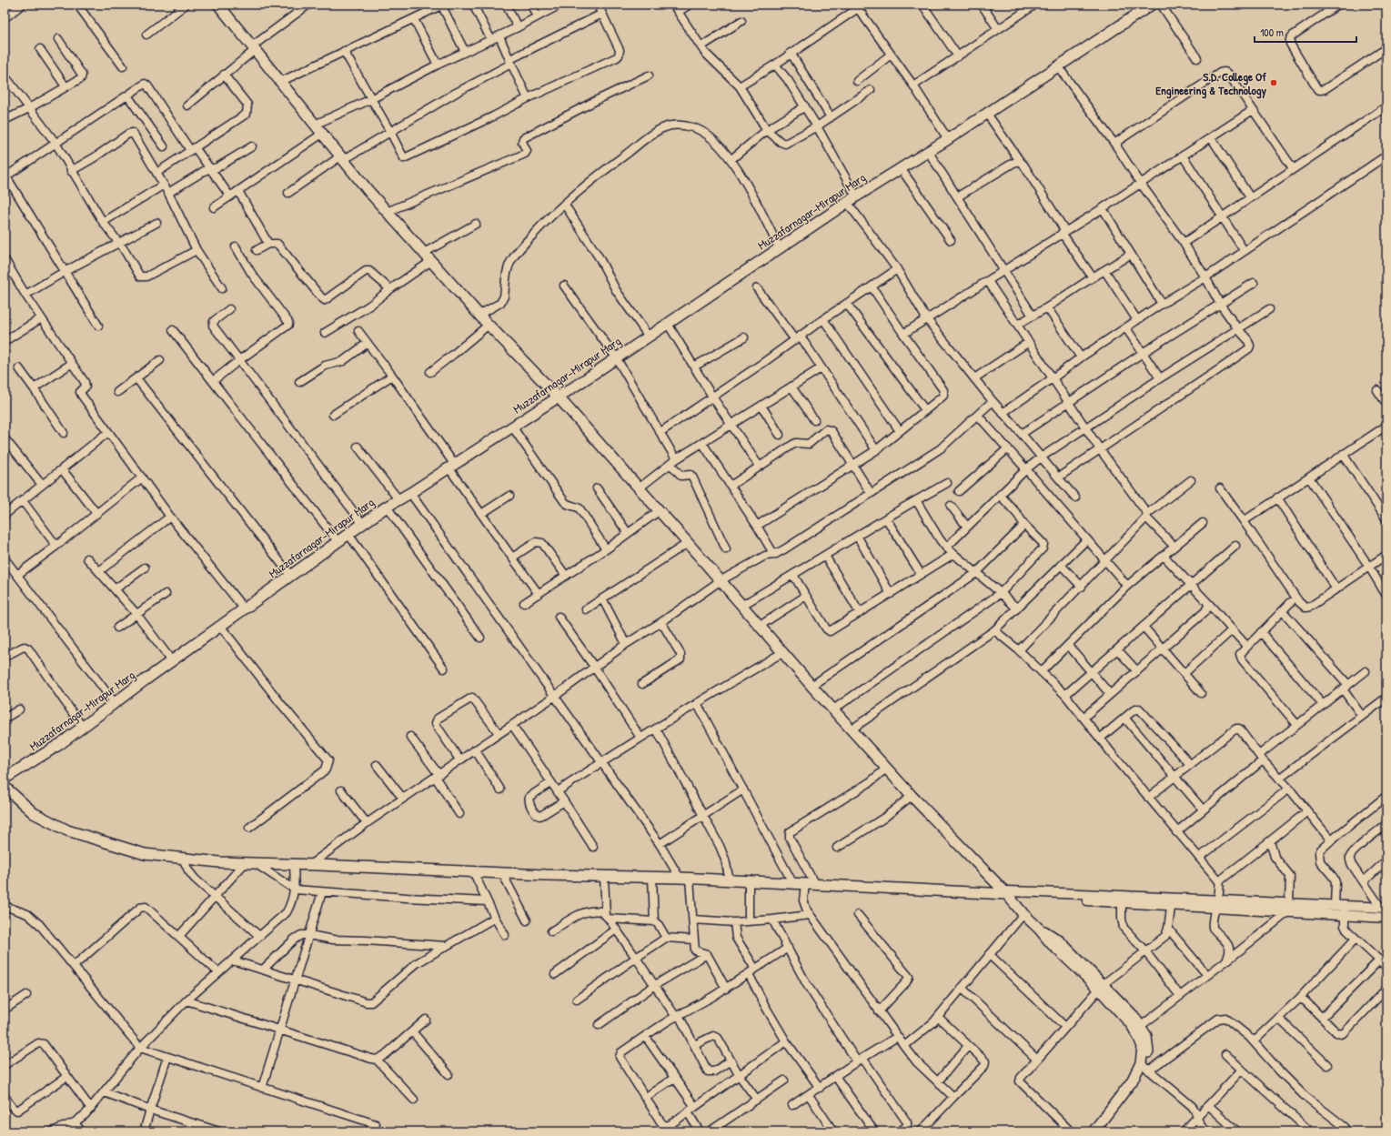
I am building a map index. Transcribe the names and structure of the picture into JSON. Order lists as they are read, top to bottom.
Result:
{
  "streets": {
    "main road": ["Muzzafarnagar-Mirapur Marg"]
  },
  "places": ["S.D. College Of Engineering & Technology"],
  "scale_bar": "100 m"
}
